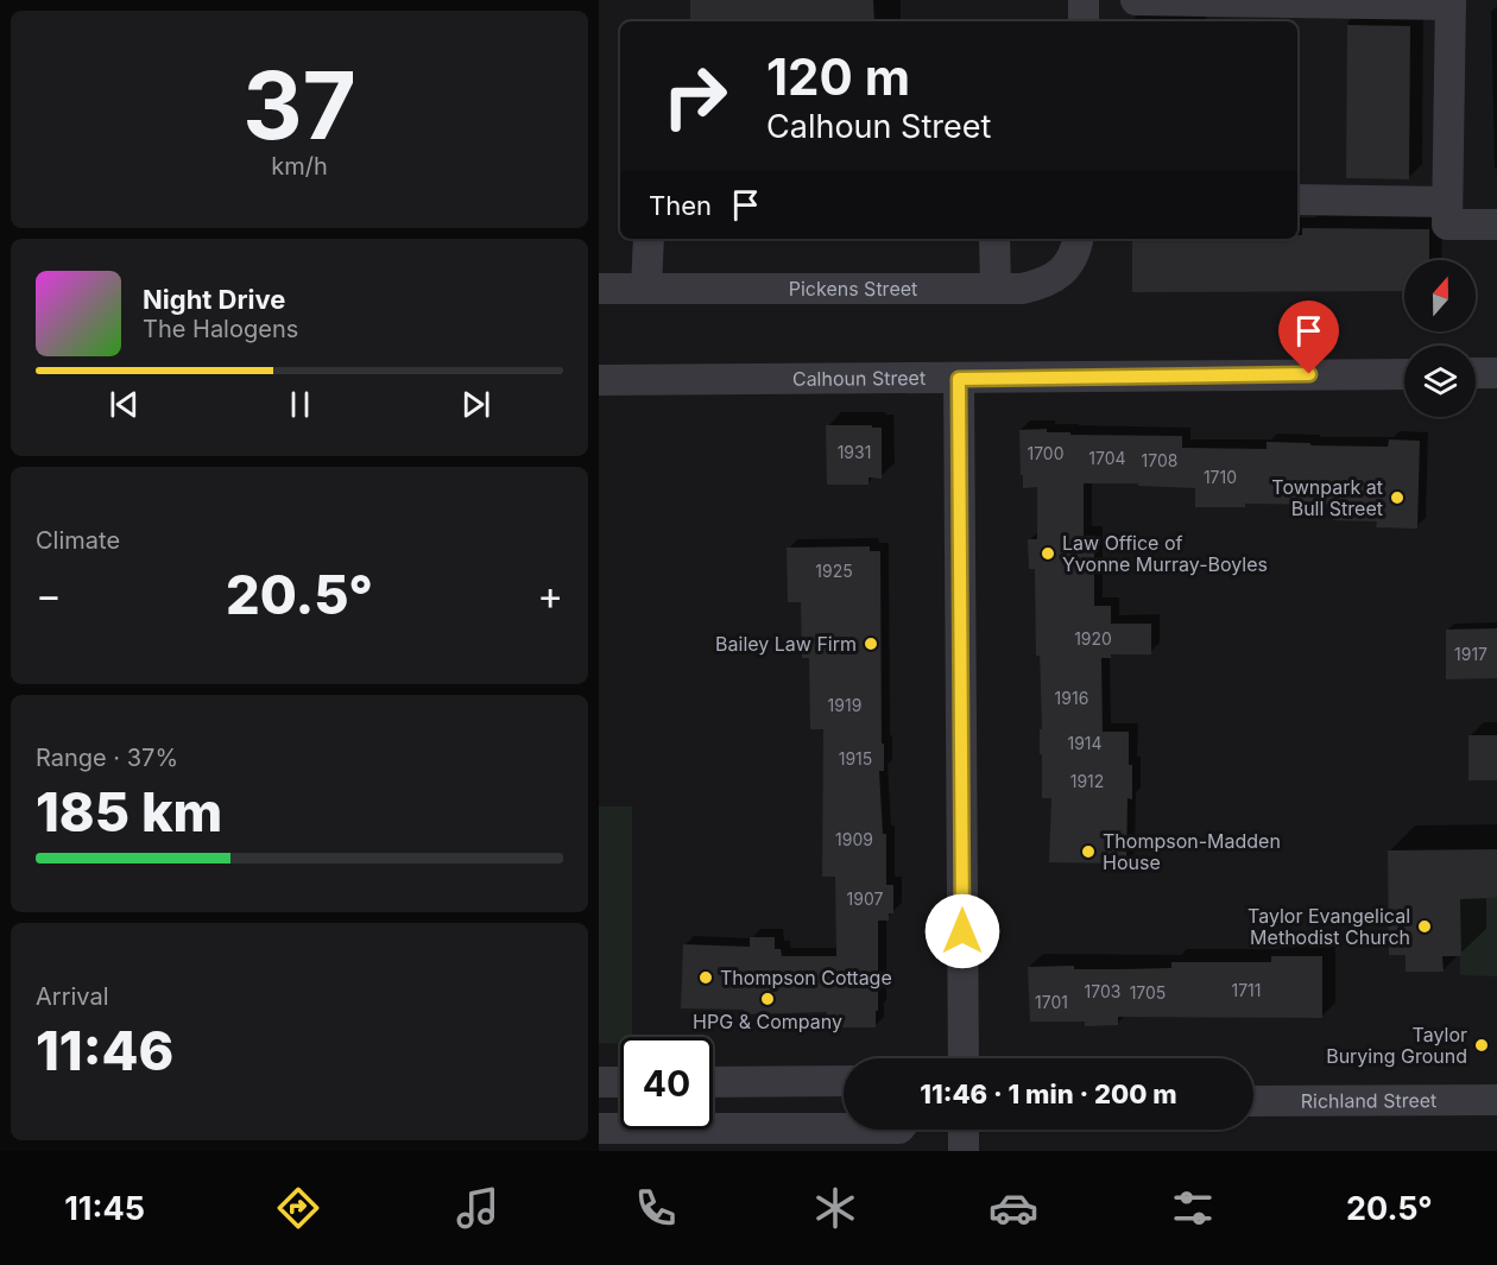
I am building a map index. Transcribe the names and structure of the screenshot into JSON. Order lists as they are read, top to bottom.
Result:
{
  "streets": {
    "street": ["Pickens Street", "Calhoun Street", "Richland Street"]
  },
  "places": [
    "Townpark at Bull Street",
    "Law Office of Yvonne Murray-Boyles",
    "Bailey Law Firm",
    "Thompson-Madden House",
    "Taylor Evangelical Methodist Church",
    "Thompson Cottage",
    "HPG & Company",
    "Taylor Burying Ground"
  ],
  "house_numbers": [
    "1931",
    "1700",
    "1704",
    "1708",
    "1710",
    "1925",
    "1920",
    "1917",
    "1916",
    "1919",
    "1914",
    "1915",
    "1912",
    "1909",
    "1907",
    "1711",
    "1703",
    "1705",
    "1701"
  ],
  "north": "top",
  "page": {
    "tile": [
      ["37", "km/h"],
      "Climate",
      ["Range · 37%", "185 km"],
      ["Arrival", "11:46"]
    ],
    "turn": ["120 m", "Calhoun Street"],
    "then": "Then",
    "song": ["Night Drive", "The Halogens"],
    "heat": ["−", "20.5°", "+"],
    "limit": "40",
    "trip": "11:46 · 1 min · 200 m",
    "tabs": ["11:45", "20.5°"]
  }
}
